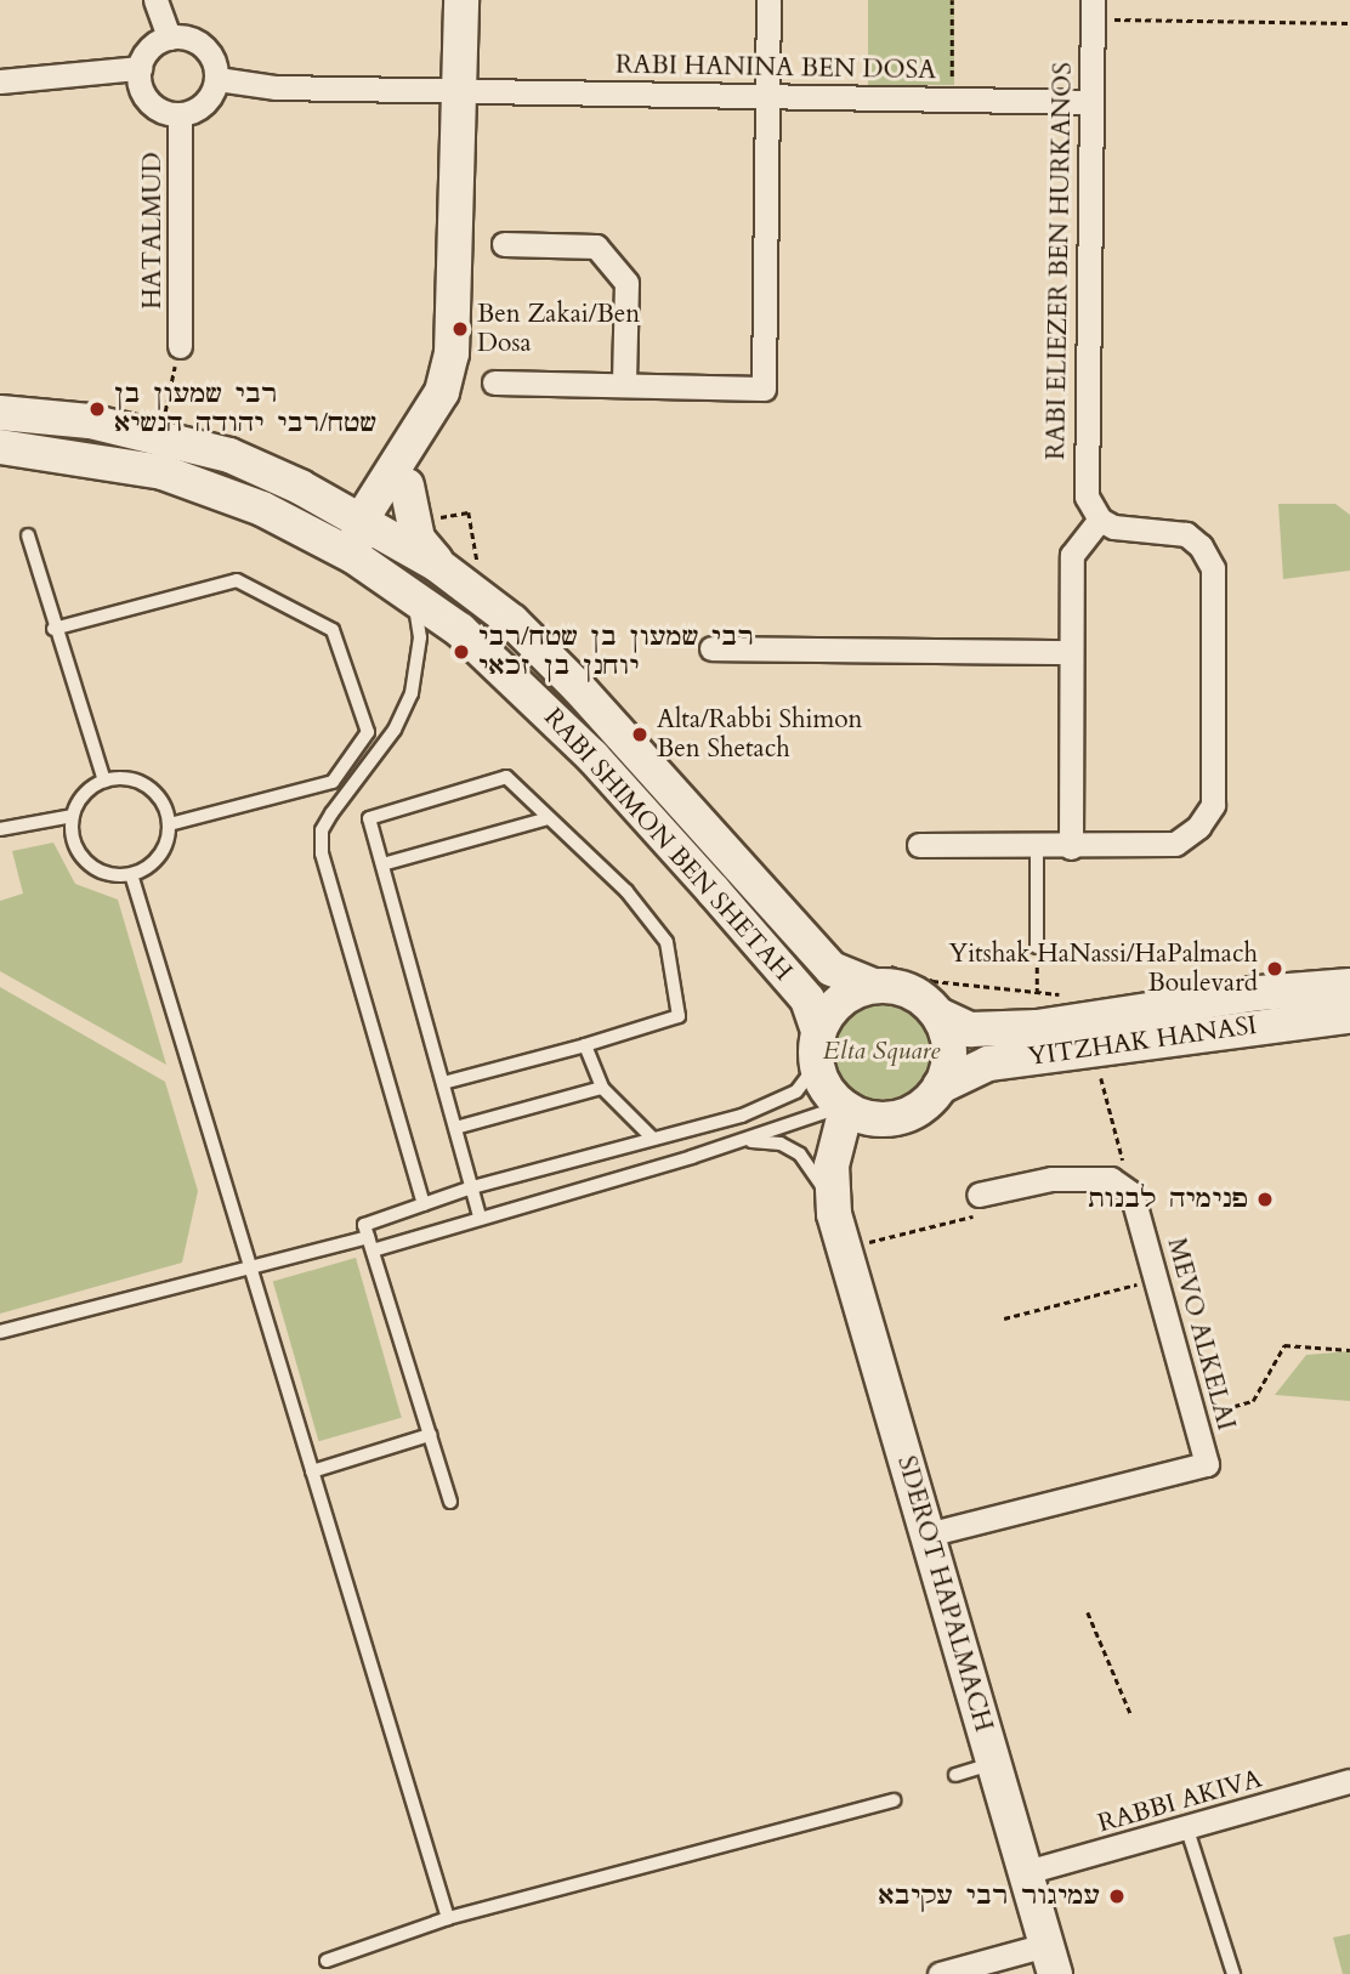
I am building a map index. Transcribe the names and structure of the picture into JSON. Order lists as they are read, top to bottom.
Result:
{
  "streets": {
    "street": [
      "RABI HANINA BEN DOSA",
      "HATALMUD",
      "RABI ELIEZER BEN HURKANOS",
      "RABI SHIMON BEN SHETAH",
      "YITZHAK HANASI",
      "MEVO ALKELAI",
      "SDEROT HAPALMACH",
      "RABBI AKIVA"
    ]
  },
  "crossings": [
    ["RABI HANINA BEN DOSA", "HATALMUD"],
    ["RABI HANINA BEN DOSA", "RABI ELIEZER BEN HURKANOS"],
    ["RABI SHIMON BEN SHETAH", "YITZHAK HANASI"],
    ["RABI SHIMON BEN SHETAH", "SDEROT HAPALMACH"],
    ["YITZHAK HANASI", "SDEROT HAPALMACH"],
    ["MEVO ALKELAI", "SDEROT HAPALMACH"],
    ["SDEROT HAPALMACH", "RABBI AKIVA"]
  ],
  "parks": ["Elta Square"],
  "places": [
    "Ben Zakai/Ben Dosa",
    "רבי שמעון בן שטח/רבי יהודה הנשיא",
    "רבי שמעון בן שטח/רבי יוחנן בן זכאי",
    "Alta/Rabbi Shimon Ben Shetach",
    "Yitshak HaNassi/HaPalmach Boulevard",
    "פנימיה לבנות",
    "עמיגור רבי עקיבא"
  ]
}
